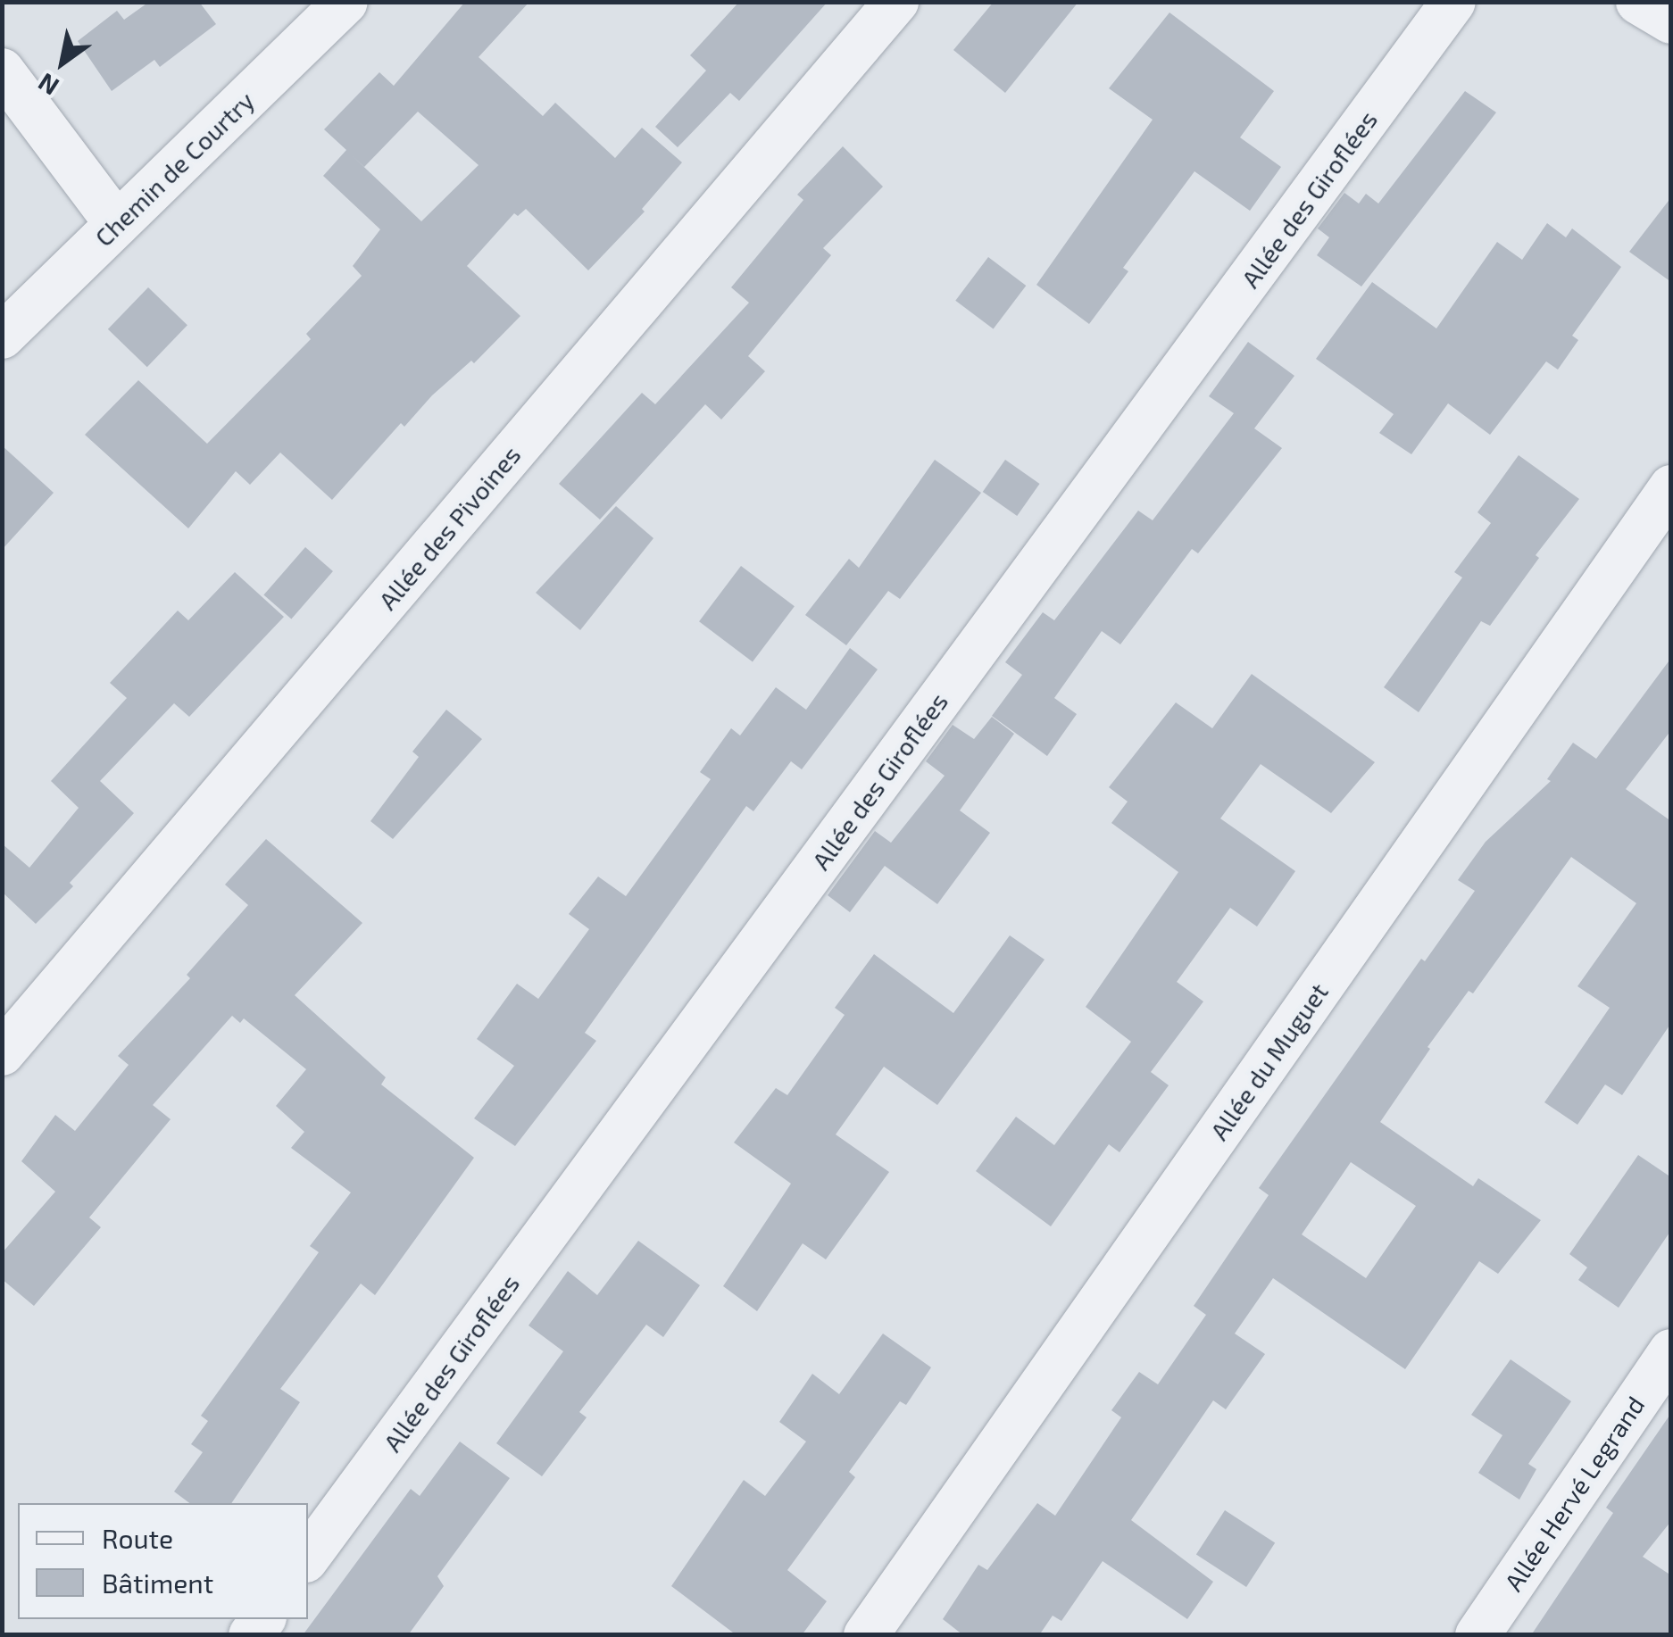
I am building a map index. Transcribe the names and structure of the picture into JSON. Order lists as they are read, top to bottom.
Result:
{
  "streets": {
    "street": [
      "Chemin de Courtry",
      "Allée des Giroflées",
      "Allée des Pivoines",
      "Allée du Muguet",
      "Allée Hervé Legrand"
    ]
  },
  "legend": ["Route", "Bâtiment"],
  "north": "bottom left"
}
